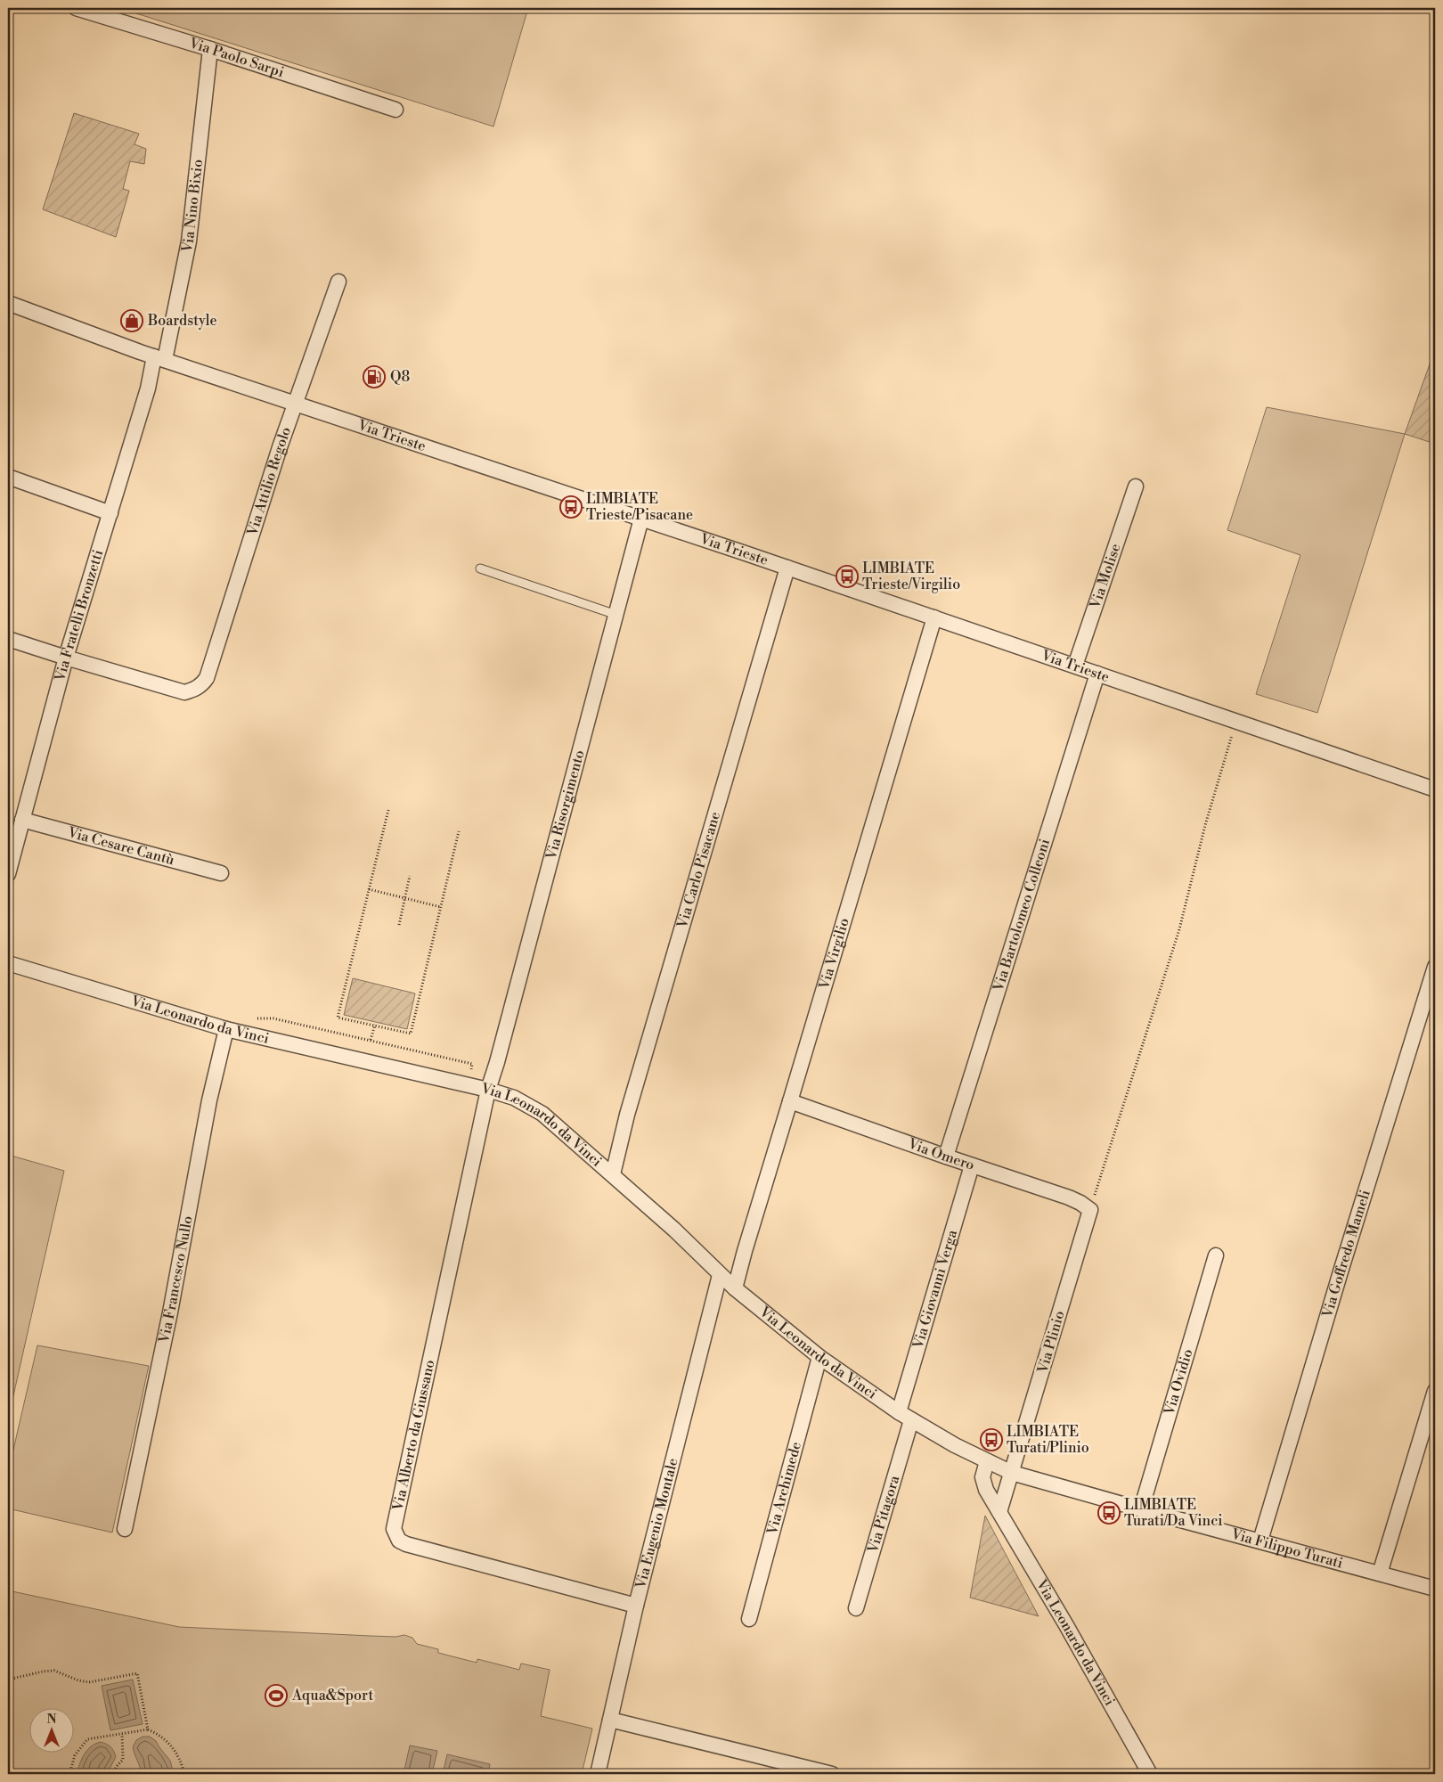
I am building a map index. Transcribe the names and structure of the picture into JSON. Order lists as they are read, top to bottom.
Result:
{
  "streets": {
    "street": [
      "Via Paolo Sarpi",
      "Via Nino Bixio",
      "Via Trieste",
      "Via Attilio Regolo",
      "Via Molise",
      "Via Fratelli Bronzetti",
      "Via Risorgimento",
      "Via Cesare Cantù",
      "Via Carlo Pisacane",
      "Via Bartolomeo Colleoni",
      "Via Virgilio",
      "Via Leonardo da Vinci",
      "Via Omero",
      "Via Goffredo Mameli",
      "Via Francesco Nullo",
      "Via Giovanni Verga",
      "Via Plinio",
      "Via Ovidio",
      "Via Alberto da Giussano",
      "Via Archimede",
      "Via Pitagora",
      "Via Eugenio Montale",
      "Via Filippo Turati"
    ]
  },
  "crossings": [
    ["Via Paolo Sarpi", "Via Nino Bixio"],
    ["Via Nino Bixio", "Via Trieste"],
    ["Via Nino Bixio", "Via Fratelli Bronzetti"],
    ["Via Trieste", "Via Attilio Regolo"],
    ["Via Trieste", "Via Molise"],
    ["Via Trieste", "Via Fratelli Bronzetti"],
    ["Via Trieste", "Via Risorgimento"],
    ["Via Trieste", "Via Carlo Pisacane"],
    ["Via Trieste", "Via Bartolomeo Colleoni"],
    ["Via Trieste", "Via Virgilio"],
    ["Via Attilio Regolo", "Via Fratelli Bronzetti"],
    ["Via Fratelli Bronzetti", "Via Cesare Cantù"],
    ["Via Risorgimento", "Via Leonardo da Vinci"],
    ["Via Risorgimento", "Via Alberto da Giussano"],
    ["Via Carlo Pisacane", "Via Leonardo da Vinci"],
    ["Via Bartolomeo Colleoni", "Via Omero"],
    ["Via Virgilio", "Via Leonardo da Vinci"],
    ["Via Virgilio", "Via Omero"],
    ["Via Leonardo da Vinci", "Via Francesco Nullo"],
    ["Via Leonardo da Vinci", "Via Giovanni Verga"],
    ["Via Leonardo da Vinci", "Via Plinio"],
    ["Via Leonardo da Vinci", "Via Alberto da Giussano"],
    ["Via Leonardo da Vinci", "Via Archimede"],
    ["Via Leonardo da Vinci", "Via Pitagora"],
    ["Via Leonardo da Vinci", "Via Eugenio Montale"],
    ["Via Leonardo da Vinci", "Via Filippo Turati"],
    ["Via Omero", "Via Giovanni Verga"],
    ["Via Omero", "Via Plinio"],
    ["Via Goffredo Mameli", "Via Filippo Turati"],
    ["Via Giovanni Verga", "Via Pitagora"],
    ["Via Plinio", "Via Filippo Turati"],
    ["Via Ovidio", "Via Filippo Turati"],
    ["Via Alberto da Giussano", "Via Eugenio Montale"]
  ],
  "places": {
    "shop": ["Boardstyle"],
    "fuel station": ["Q8"],
    "bus stop": [
      "LIMBIATE Trieste/Pisacane",
      "LIMBIATE Trieste/Virgilio",
      "LIMBIATE Turati/Plinio",
      "LIMBIATE Turati/Da Vinci"
    ],
    "sports": ["Aqua&Sport"]
  },
  "north": "top"
}
